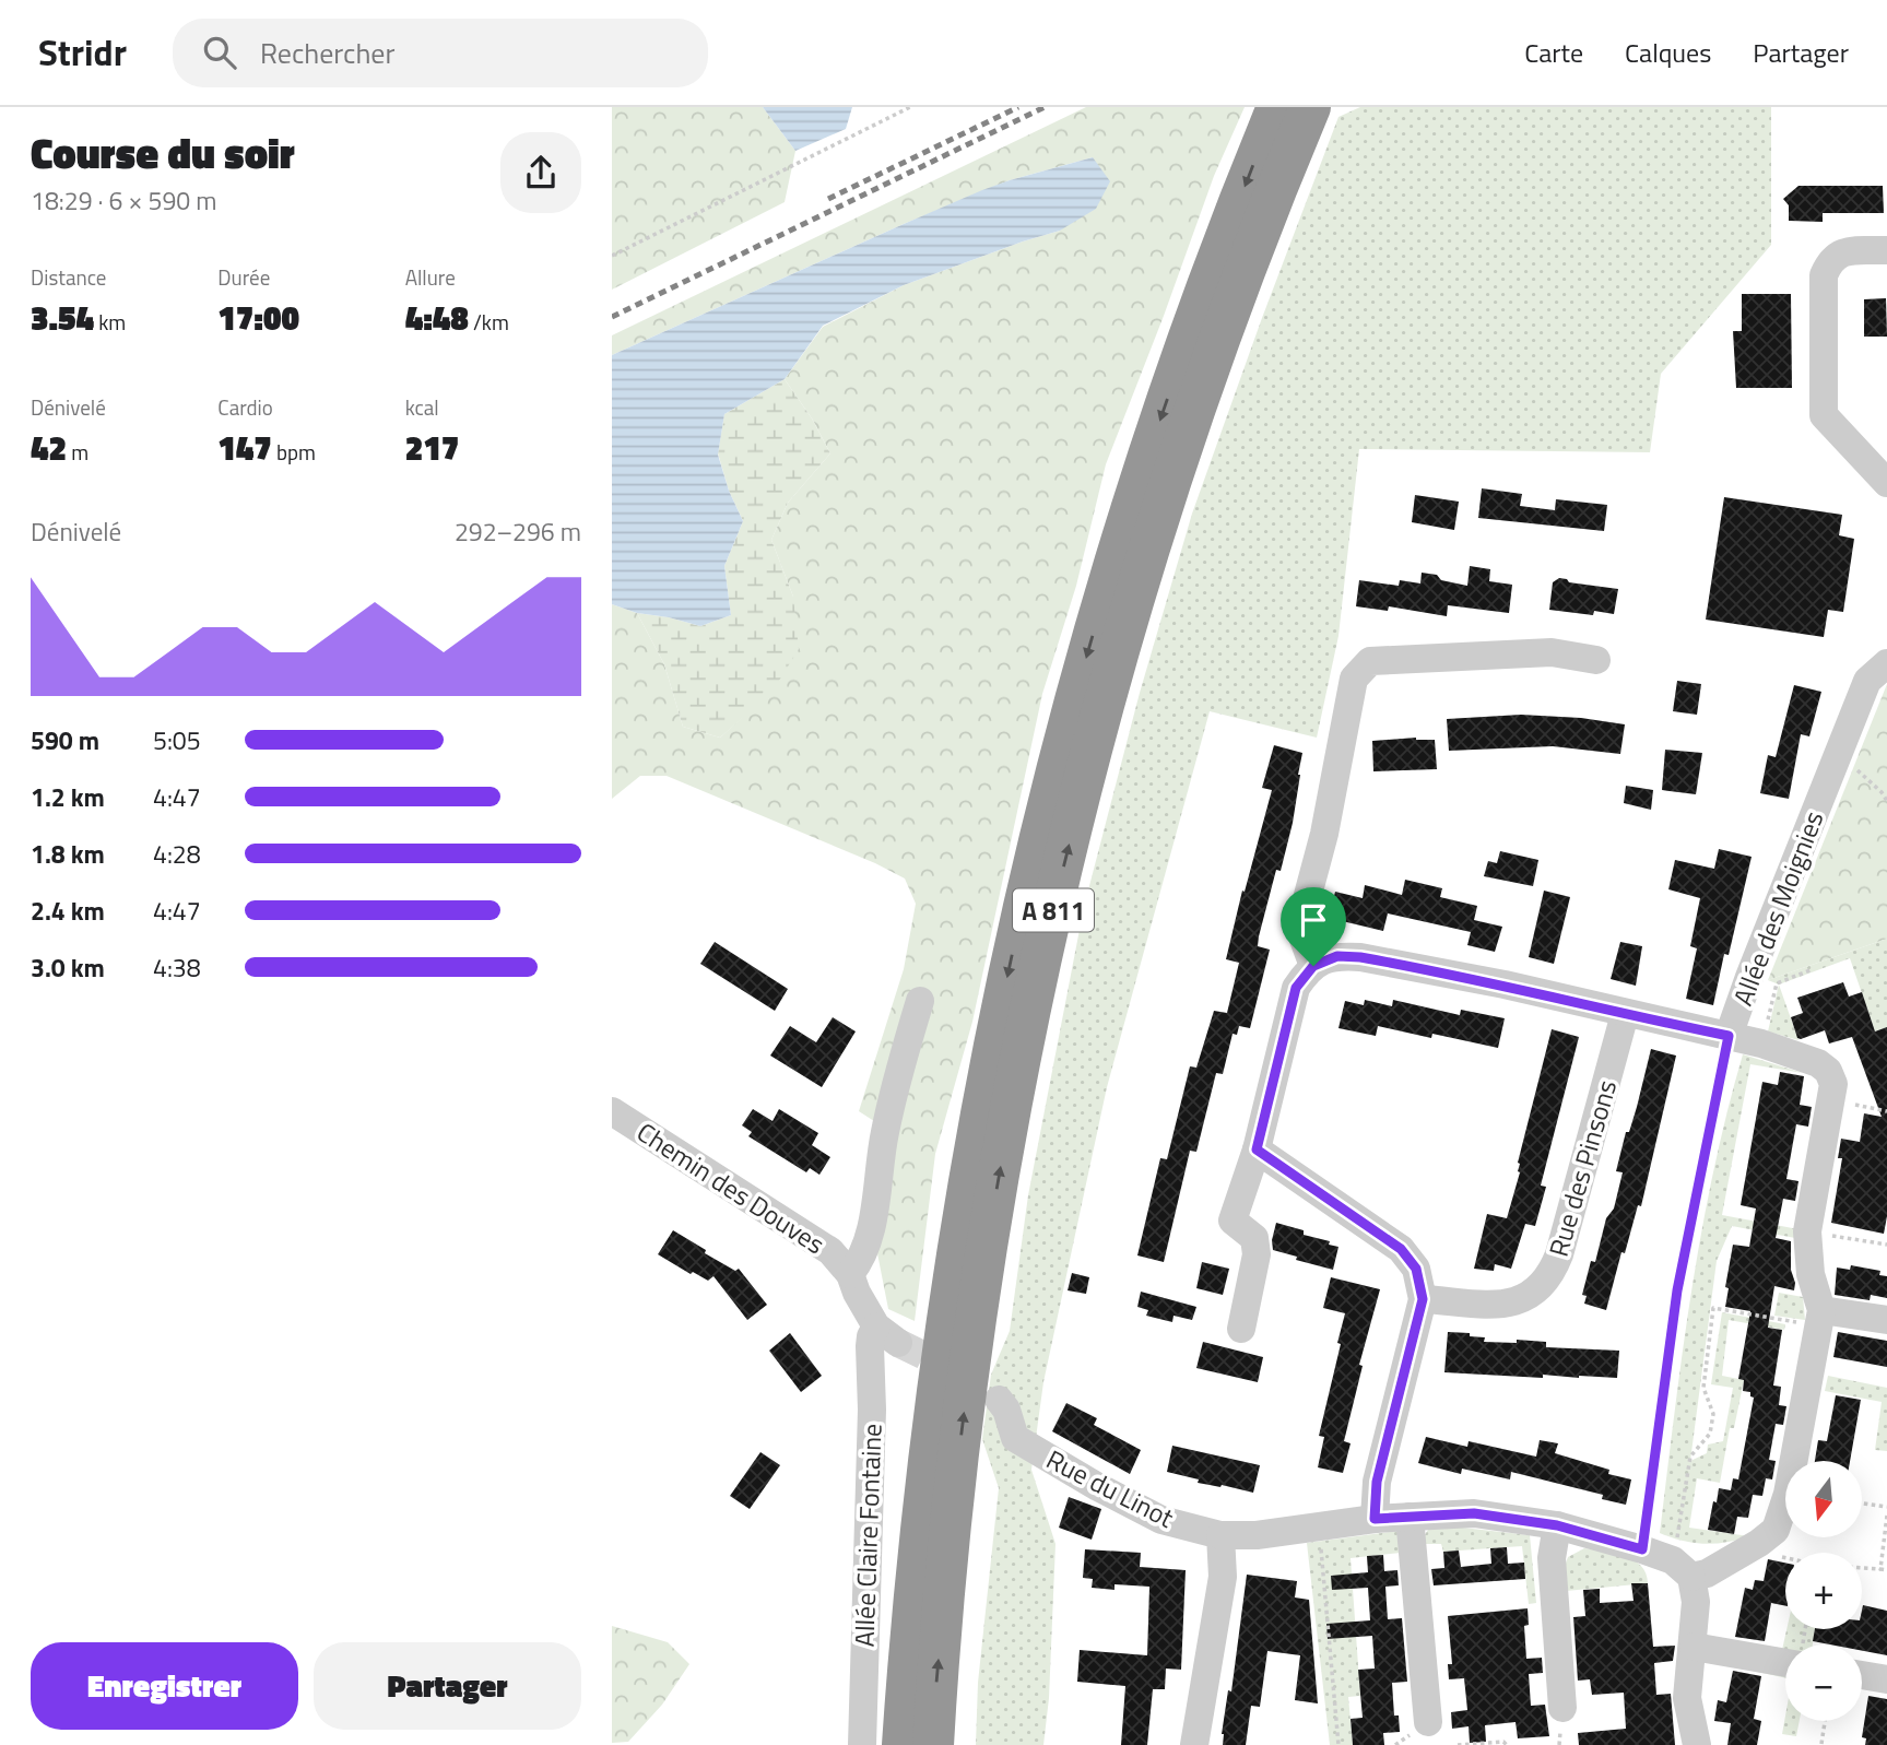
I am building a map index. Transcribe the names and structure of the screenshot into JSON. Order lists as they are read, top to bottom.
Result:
{
  "streets": {
    "highway": ["A 811"],
    "street": [
      "Allée des Moignies",
      "Rue des Pinsons",
      "Chemin des Douves",
      "Rue du Linot",
      "Allée Claire Fontaine"
    ]
  },
  "crossings": [
    ["Allée des Moignies", "Rue du Linot"],
    ["Chemin des Douves", "Allée Claire Fontaine"]
  ],
  "north": "bottom",
  "page": {
    "header": "Stridr",
    "search": "Rechercher",
    "nav": ["Carte", "Calques", "Partager"],
    "heading": ["Course du soir", "18:29 · 6 × 590 m"],
    "stats": [
      ["Distance", "3.54 km"],
      ["Durée", "17:00"],
      ["Allure", "4:48 /km"],
      ["Dénivelé", "42 m"],
      ["Cardio", "147 bpm"],
      ["kcal", "217"]
    ],
    "chart": ["Dénivelé", "292–296 m"],
    "list": [
      {
        "name": "590 m",
        "note": "5:05"
      },
      {
        "name": "1.2 km",
        "note": "4:47"
      },
      {
        "name": "1.8 km",
        "note": "4:28"
      },
      {
        "name": "2.4 km",
        "note": "4:47"
      },
      {
        "name": "3.0 km",
        "note": "4:38"
      }
    ],
    "map_buttons": ["+", "−"],
    "buttons": ["Enregistrer", "Partager"]
  }
}
